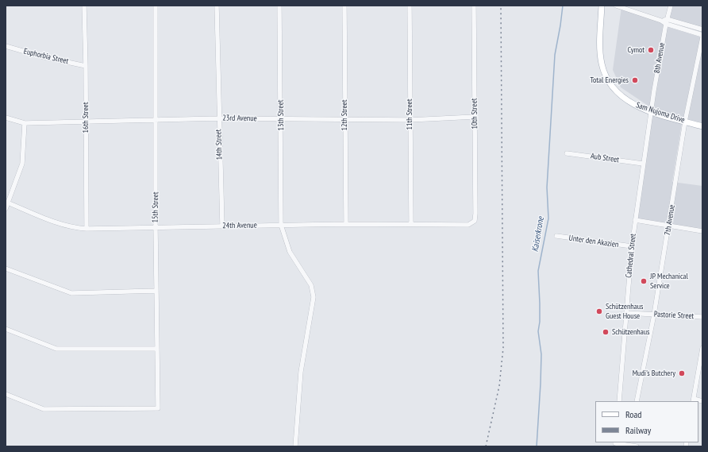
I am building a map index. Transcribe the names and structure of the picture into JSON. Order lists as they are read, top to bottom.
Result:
{
  "streets": {
    "main road": ["Sam Nujoma Drive"],
    "street": [
      "Euphorbia Street",
      "8th Avenue",
      "10th Street",
      "11th Street",
      "13th Street",
      "12th Street",
      "16th Street",
      "23rd Avenue",
      "14th Street",
      "Aub Street",
      "15th Street",
      "7th Avenue",
      "24th Avenue",
      "Unter den Akazien",
      "Cathedral Street",
      "Pastorie Street"
    ]
  },
  "crossings": [
    ["Euphorbia Street", "16th Street"],
    ["8th Avenue", "Sam Nujoma Drive"],
    ["8th Avenue", "Cathedral Street"],
    ["Sam Nujoma Drive", "7th Avenue"],
    ["Sam Nujoma Drive", "Cathedral Street"],
    ["10th Street", "23rd Avenue"],
    ["10th Street", "24th Avenue"],
    ["11th Street", "23rd Avenue"],
    ["11th Street", "24th Avenue"],
    ["13th Street", "23rd Avenue"],
    ["13th Street", "24th Avenue"],
    ["12th Street", "23rd Avenue"],
    ["12th Street", "24th Avenue"],
    ["16th Street", "23rd Avenue"],
    ["16th Street", "24th Avenue"],
    ["23rd Avenue", "14th Street"],
    ["23rd Avenue", "15th Street"],
    ["14th Street", "24th Avenue"],
    ["Aub Street", "Cathedral Street"],
    ["15th Street", "24th Avenue"],
    ["7th Avenue", "Pastorie Street"],
    ["Unter den Akazien", "Cathedral Street"],
    ["Cathedral Street", "Pastorie Street"]
  ],
  "water": ["Kaiserkrone"],
  "places": [
    "Cymot",
    "Total Energies",
    "JP Mechanical Service",
    "Schützenhaus Guest House",
    "Schützenhaus",
    "Mudi's Butchery"
  ],
  "legend": ["Road", "Railway"]
}
